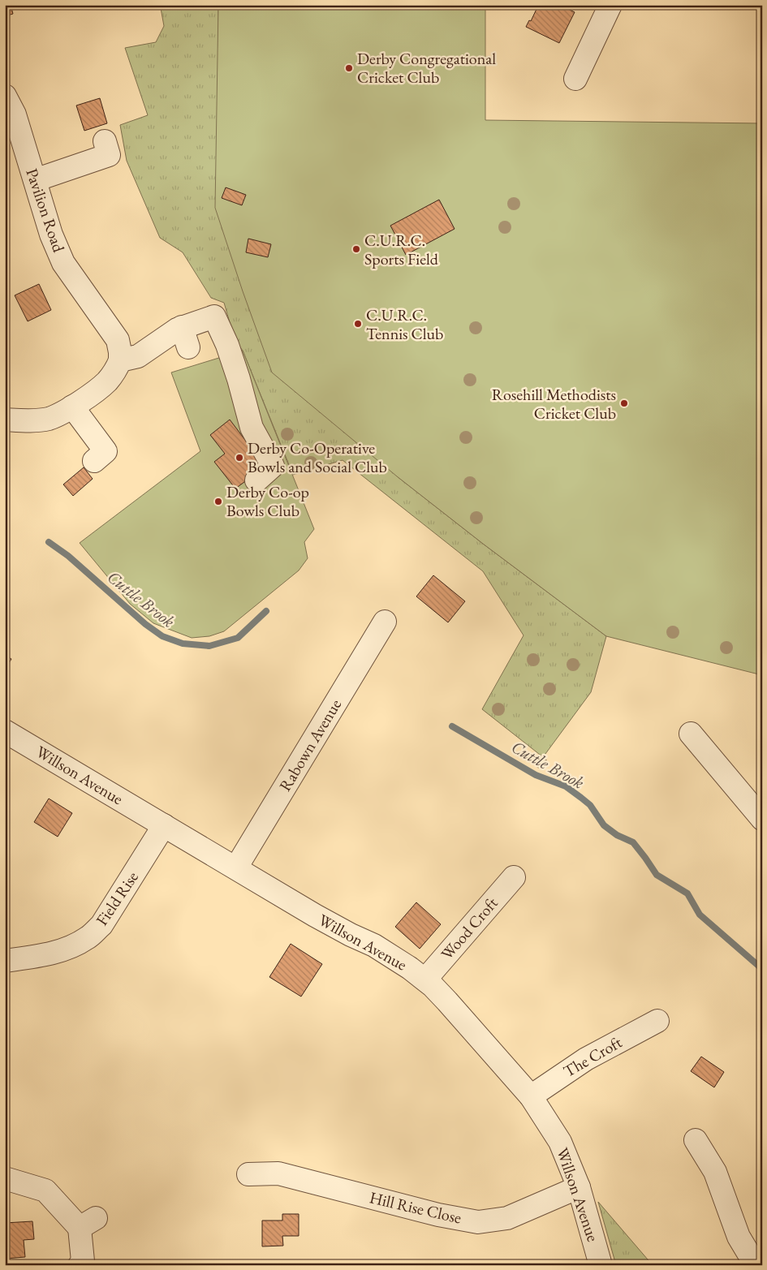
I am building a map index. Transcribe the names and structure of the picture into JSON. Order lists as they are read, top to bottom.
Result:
{
  "streets": {
    "street": [
      "Pavilion Road",
      "Rabown Avenue",
      "Willson Avenue",
      "Field Rise",
      "Wood Croft",
      "The Croft",
      "Hill Rise Close"
    ]
  },
  "crossings": [
    ["Rabown Avenue", "Willson Avenue"],
    ["Willson Avenue", "Field Rise"],
    ["Willson Avenue", "Wood Croft"],
    ["Willson Avenue", "The Croft"],
    ["Willson Avenue", "Hill Rise Close"]
  ],
  "water": ["Cuttle Brook"],
  "places": [
    "Derby Congregational Cricket Club",
    "C.U.R.C. Sports Field",
    "C.U.R.C. Tennis Club",
    "Rosehill Methodists Cricket Club",
    "Derby Co-Operative Bowls and Social Club",
    "Derby Co-op Bowls Club"
  ]
}
